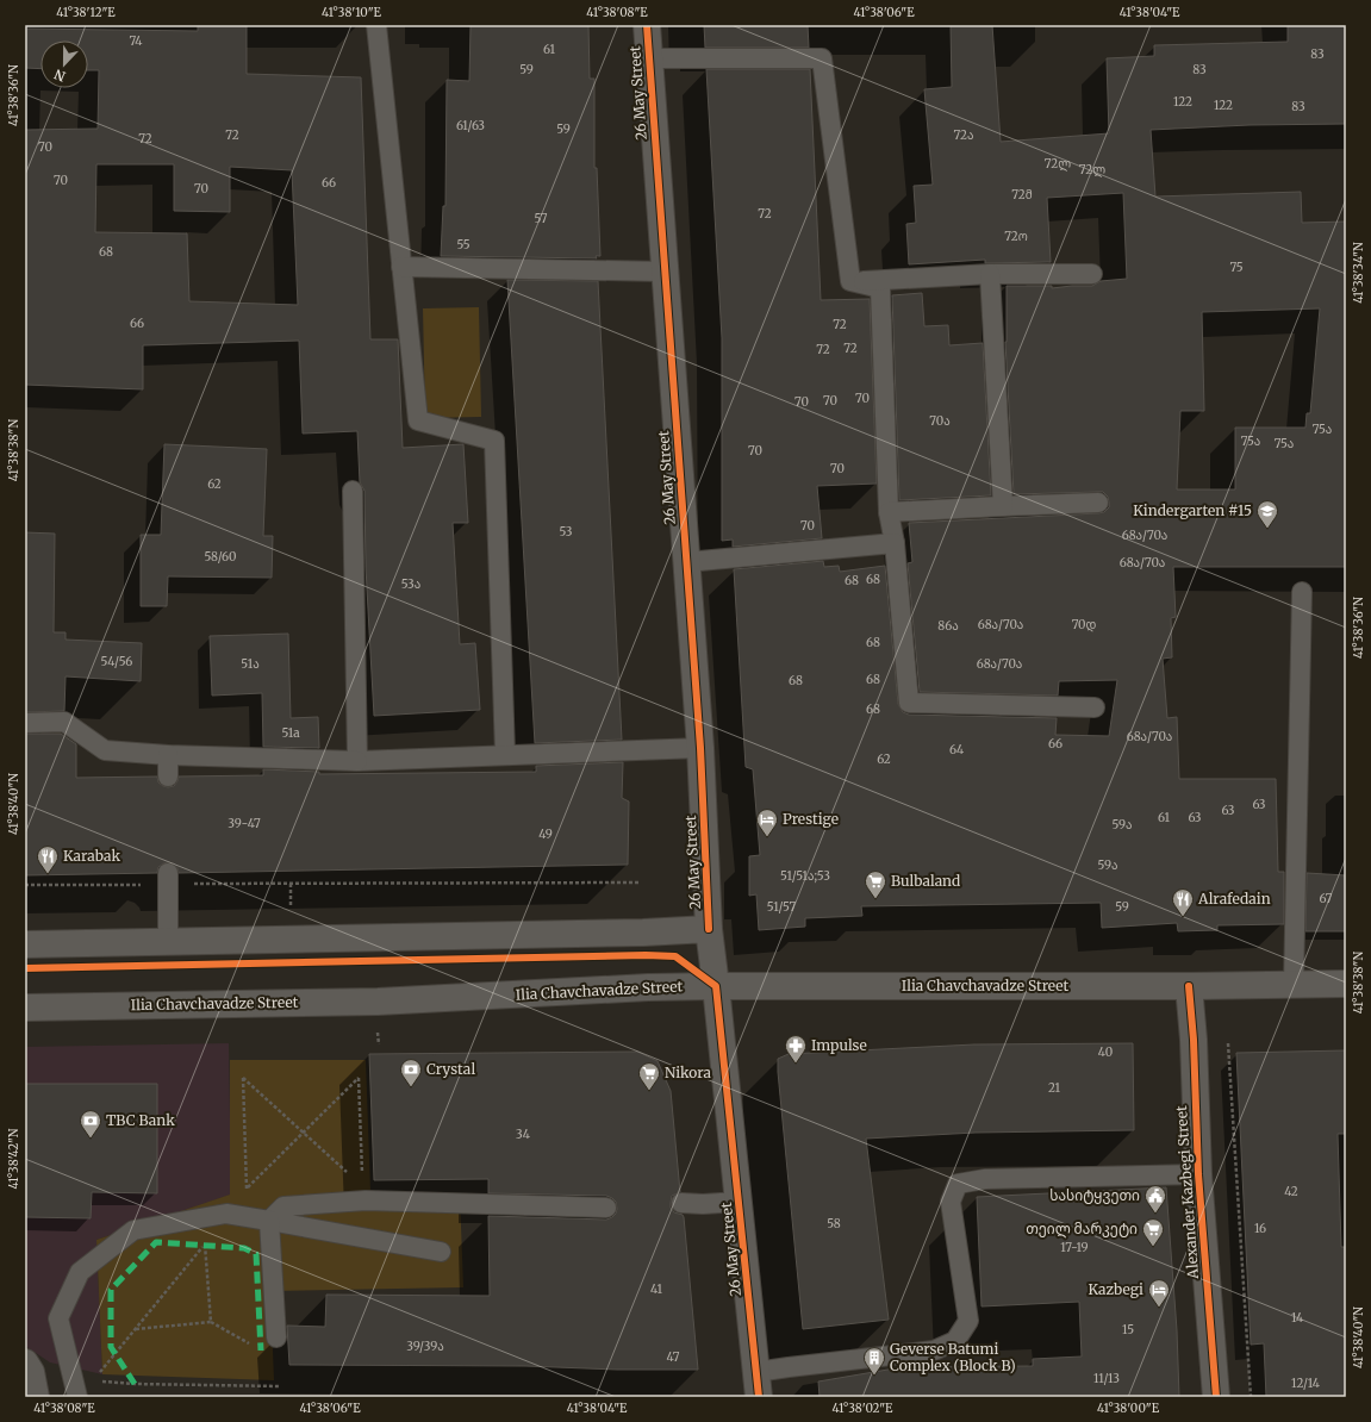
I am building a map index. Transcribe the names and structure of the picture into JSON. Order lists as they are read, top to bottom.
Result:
{
  "streets": {
    "main road": ["26 May Street", "Ilia Chavchavadze Street", "Alexander Kazbegi Street"]
  },
  "crossings": [
    ["26 May Street", "Ilia Chavchavadze Street"],
    ["Ilia Chavchavadze Street", "Alexander Kazbegi Street"]
  ],
  "places": {
    "school or university": ["Kindergarten #15"],
    "hotel": ["Prestige", "Kazbegi"],
    "restaurant": ["Karabak", "Alrafedain"],
    "supermarket": ["Bulbaland", "Nikora", "თეილ მარკეტი"],
    "pharmacy": ["Impulse"],
    "bank": ["Crystal", "TBC Bank"],
    "public building": ["სასიტყვეთი"],
    "building": ["Geverse Batumi Complex (Block B)"]
  },
  "house_numbers": [
    "74",
    "61",
    "83",
    "59",
    "83",
    "122",
    "122",
    "83",
    "61/63",
    "59",
    "72",
    "72ა",
    "72",
    "70",
    "72ლ",
    "72ლ",
    "70",
    "66",
    "70",
    "72მ",
    "72",
    "57",
    "72ო",
    "55",
    "68",
    "75",
    "66",
    "72",
    "72",
    "72",
    "70",
    "70",
    "70",
    "70ა",
    "75ა",
    "75ა",
    "75ა",
    "70",
    "70",
    "62",
    "70",
    "53",
    "68ა/70ა",
    "58/60",
    "68ა/70ა",
    "68",
    "68",
    "53ა",
    "68ა/70ა",
    "70დ",
    "86ა",
    "68",
    "54/56",
    "51ა",
    "68ა/70ა",
    "68",
    "68",
    "68",
    "51a",
    "68ა/70ა",
    "66",
    "64",
    "62",
    "63",
    "63",
    "61",
    "63",
    "39-47",
    "59ა",
    "49",
    "59ა",
    "51/51ა;53",
    "67",
    "51/57",
    "59",
    "40",
    "21",
    "34",
    "42",
    "58",
    "16",
    "17-19",
    "41",
    "14",
    "15",
    "39/39ა",
    "47",
    "11/13",
    "12/14"
  ],
  "north": "bottom",
  "coordinates": [
    "41°38'12\"E",
    "41°38'10\"E",
    "41°38'08\"E",
    "41°38'06\"E",
    "41°38'04\"E",
    "41°38'36\"N",
    "41°38'34\"N",
    "41°38'38\"N",
    "41°38'40\"N",
    "41°38'42\"N",
    "41°38'02\"E",
    "41°38'00\"E"
  ]
}
